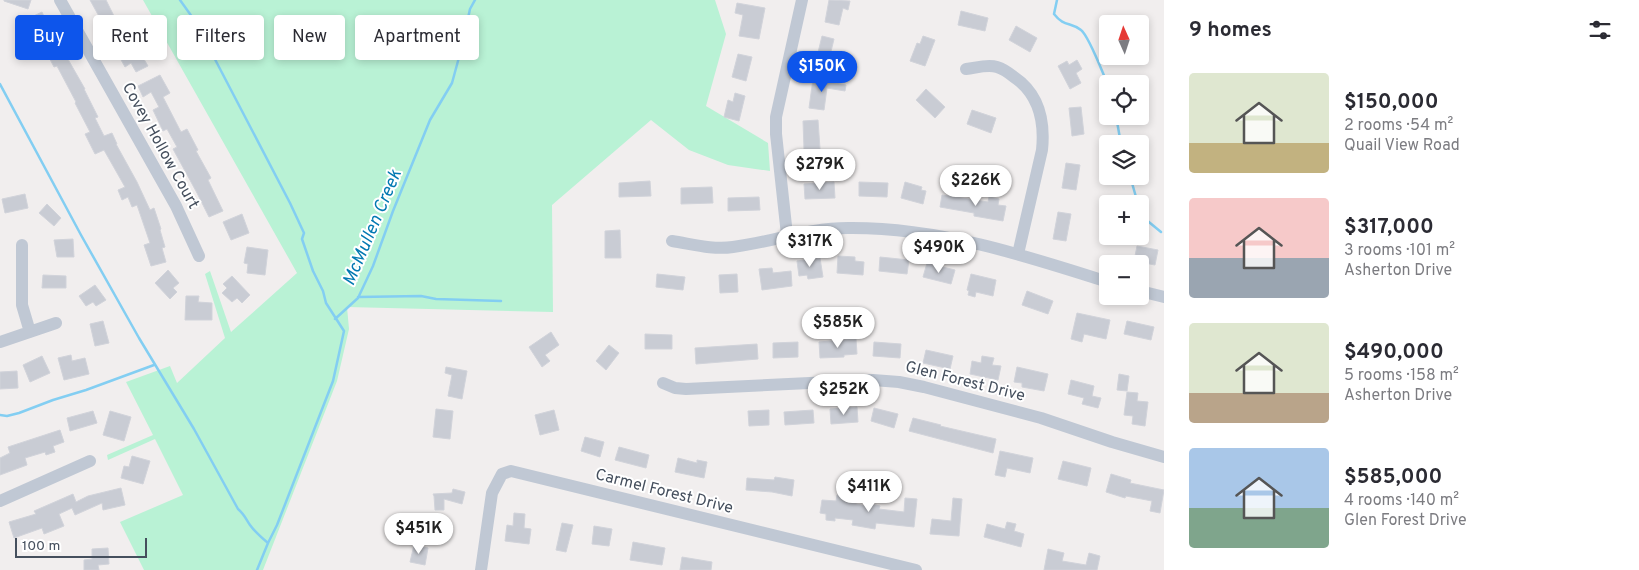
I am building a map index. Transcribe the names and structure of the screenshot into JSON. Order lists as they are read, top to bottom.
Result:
{
  "streets": {
    "street": ["Covey Hollow Court", "Glen Forest Drive", "Carmel Forest Drive"]
  },
  "water": ["McMullen Creek"],
  "scale_bar": "100 m",
  "north": "top",
  "page": {
    "heading": "9 homes",
    "map_buttons": ["+", "−"],
    "chip": [
      "Buy",
      "Rent",
      "Filters",
      "New",
      "Apartment"
    ],
    "price": [
      "$150K",
      "$279K",
      "$226K",
      "$317K",
      "$490K",
      "$585K",
      "$252K",
      "$411K",
      "$451K"
    ],
    "list": [
      {
        "name": "$150,000",
        "note": "2 rooms · 54 m² · Quail View Road"
      },
      {
        "name": "$317,000",
        "note": "3 rooms · 101 m² · Asherton Drive"
      },
      {
        "name": "$490,000",
        "note": "5 rooms · 158 m² · Asherton Drive"
      },
      {
        "name": "$585,000",
        "note": "4 rooms · 140 m² · Glen Forest Drive"
      }
    ],
    "scale": "100 m"
  }
}
